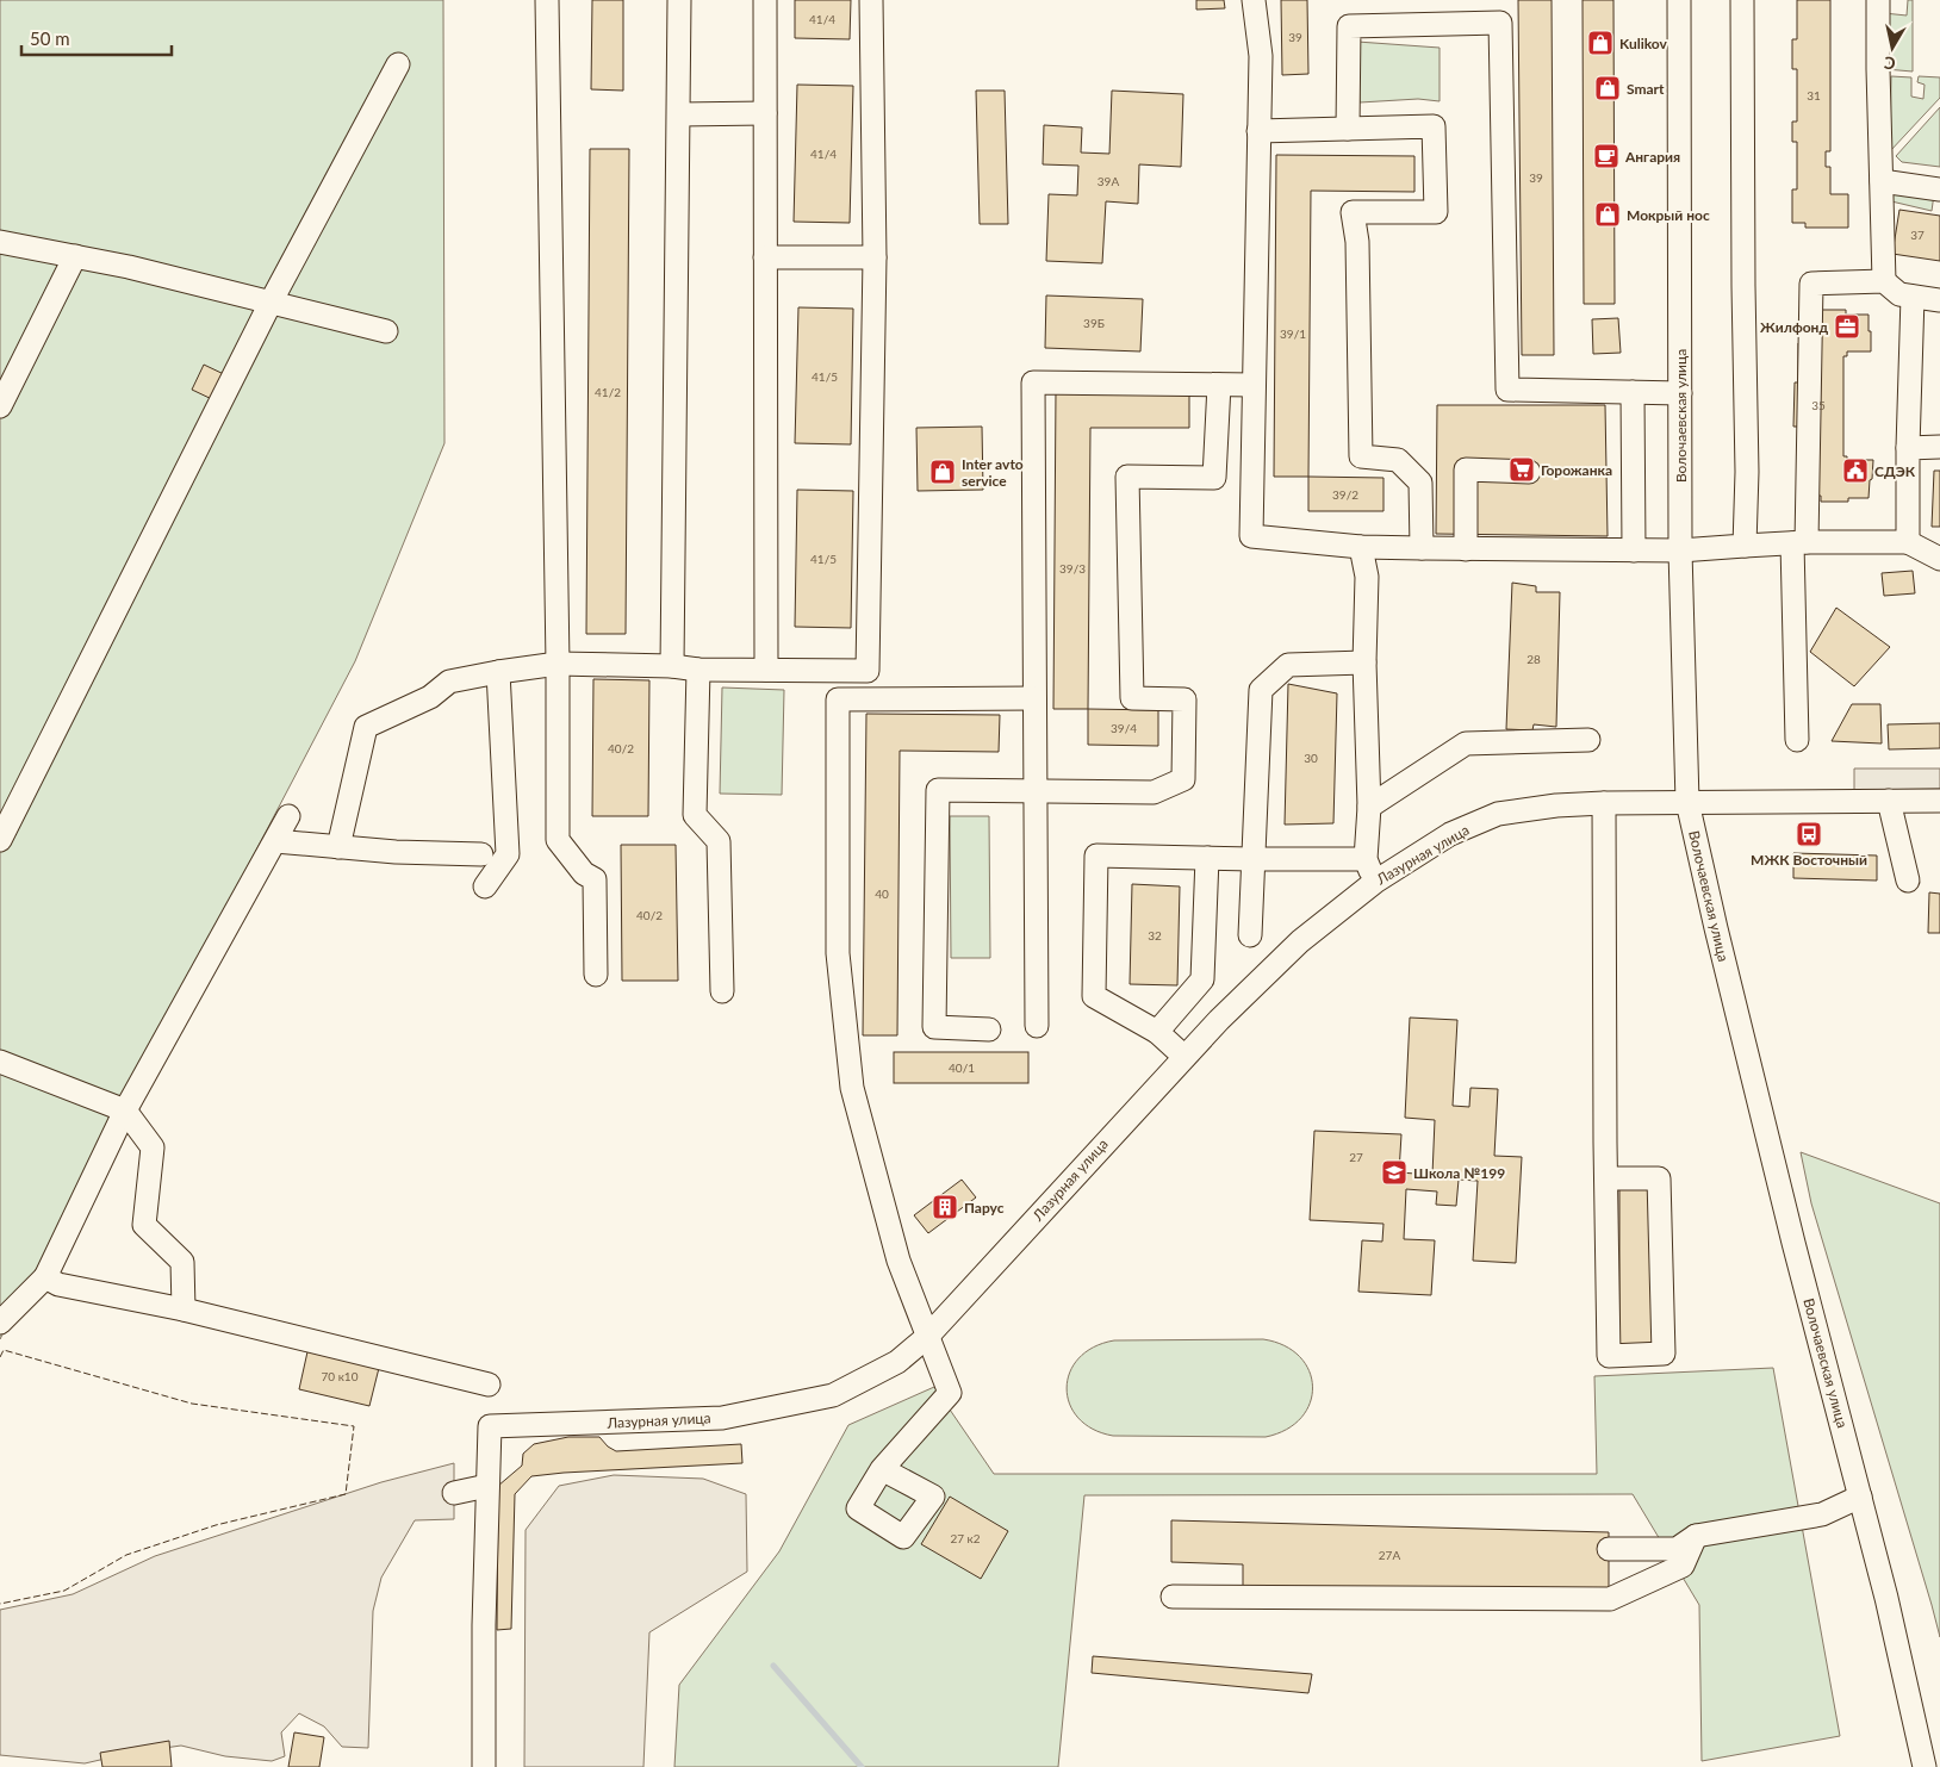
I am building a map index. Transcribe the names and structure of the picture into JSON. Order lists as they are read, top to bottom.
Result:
{
  "streets": {
    "street": ["Волочаевская улица", "Лазурная улица"]
  },
  "crossings": [
    ["Волочаевская улица", "Лазурная улица"]
  ],
  "places": {
    "shop": [
      "Kulikov",
      "Smart",
      "Мокрый нос",
      "Inter avto service"
    ],
    "cafe": ["Ангария"],
    "office": ["Жилфонд"],
    "supermarket": ["Горожанка"],
    "public building": ["СДЭК"],
    "bus stop": ["МЖК Восточный"],
    "school or university": ["Школа №199"],
    "building": ["Парус"]
  },
  "house_numbers": [
    "41/4",
    "39",
    "31",
    "41/4",
    "39",
    "39А",
    "37",
    "39Б",
    "39/1",
    "41/5",
    "41/2",
    "35",
    "39/2",
    "41/5",
    "39/3",
    "28",
    "39/4",
    "40/2",
    "30",
    "40",
    "40/2",
    "32",
    "40/1",
    "27",
    "70 к10",
    "27 к2",
    "27А"
  ],
  "scale_bar": "50 m",
  "north": "bottom"
}
